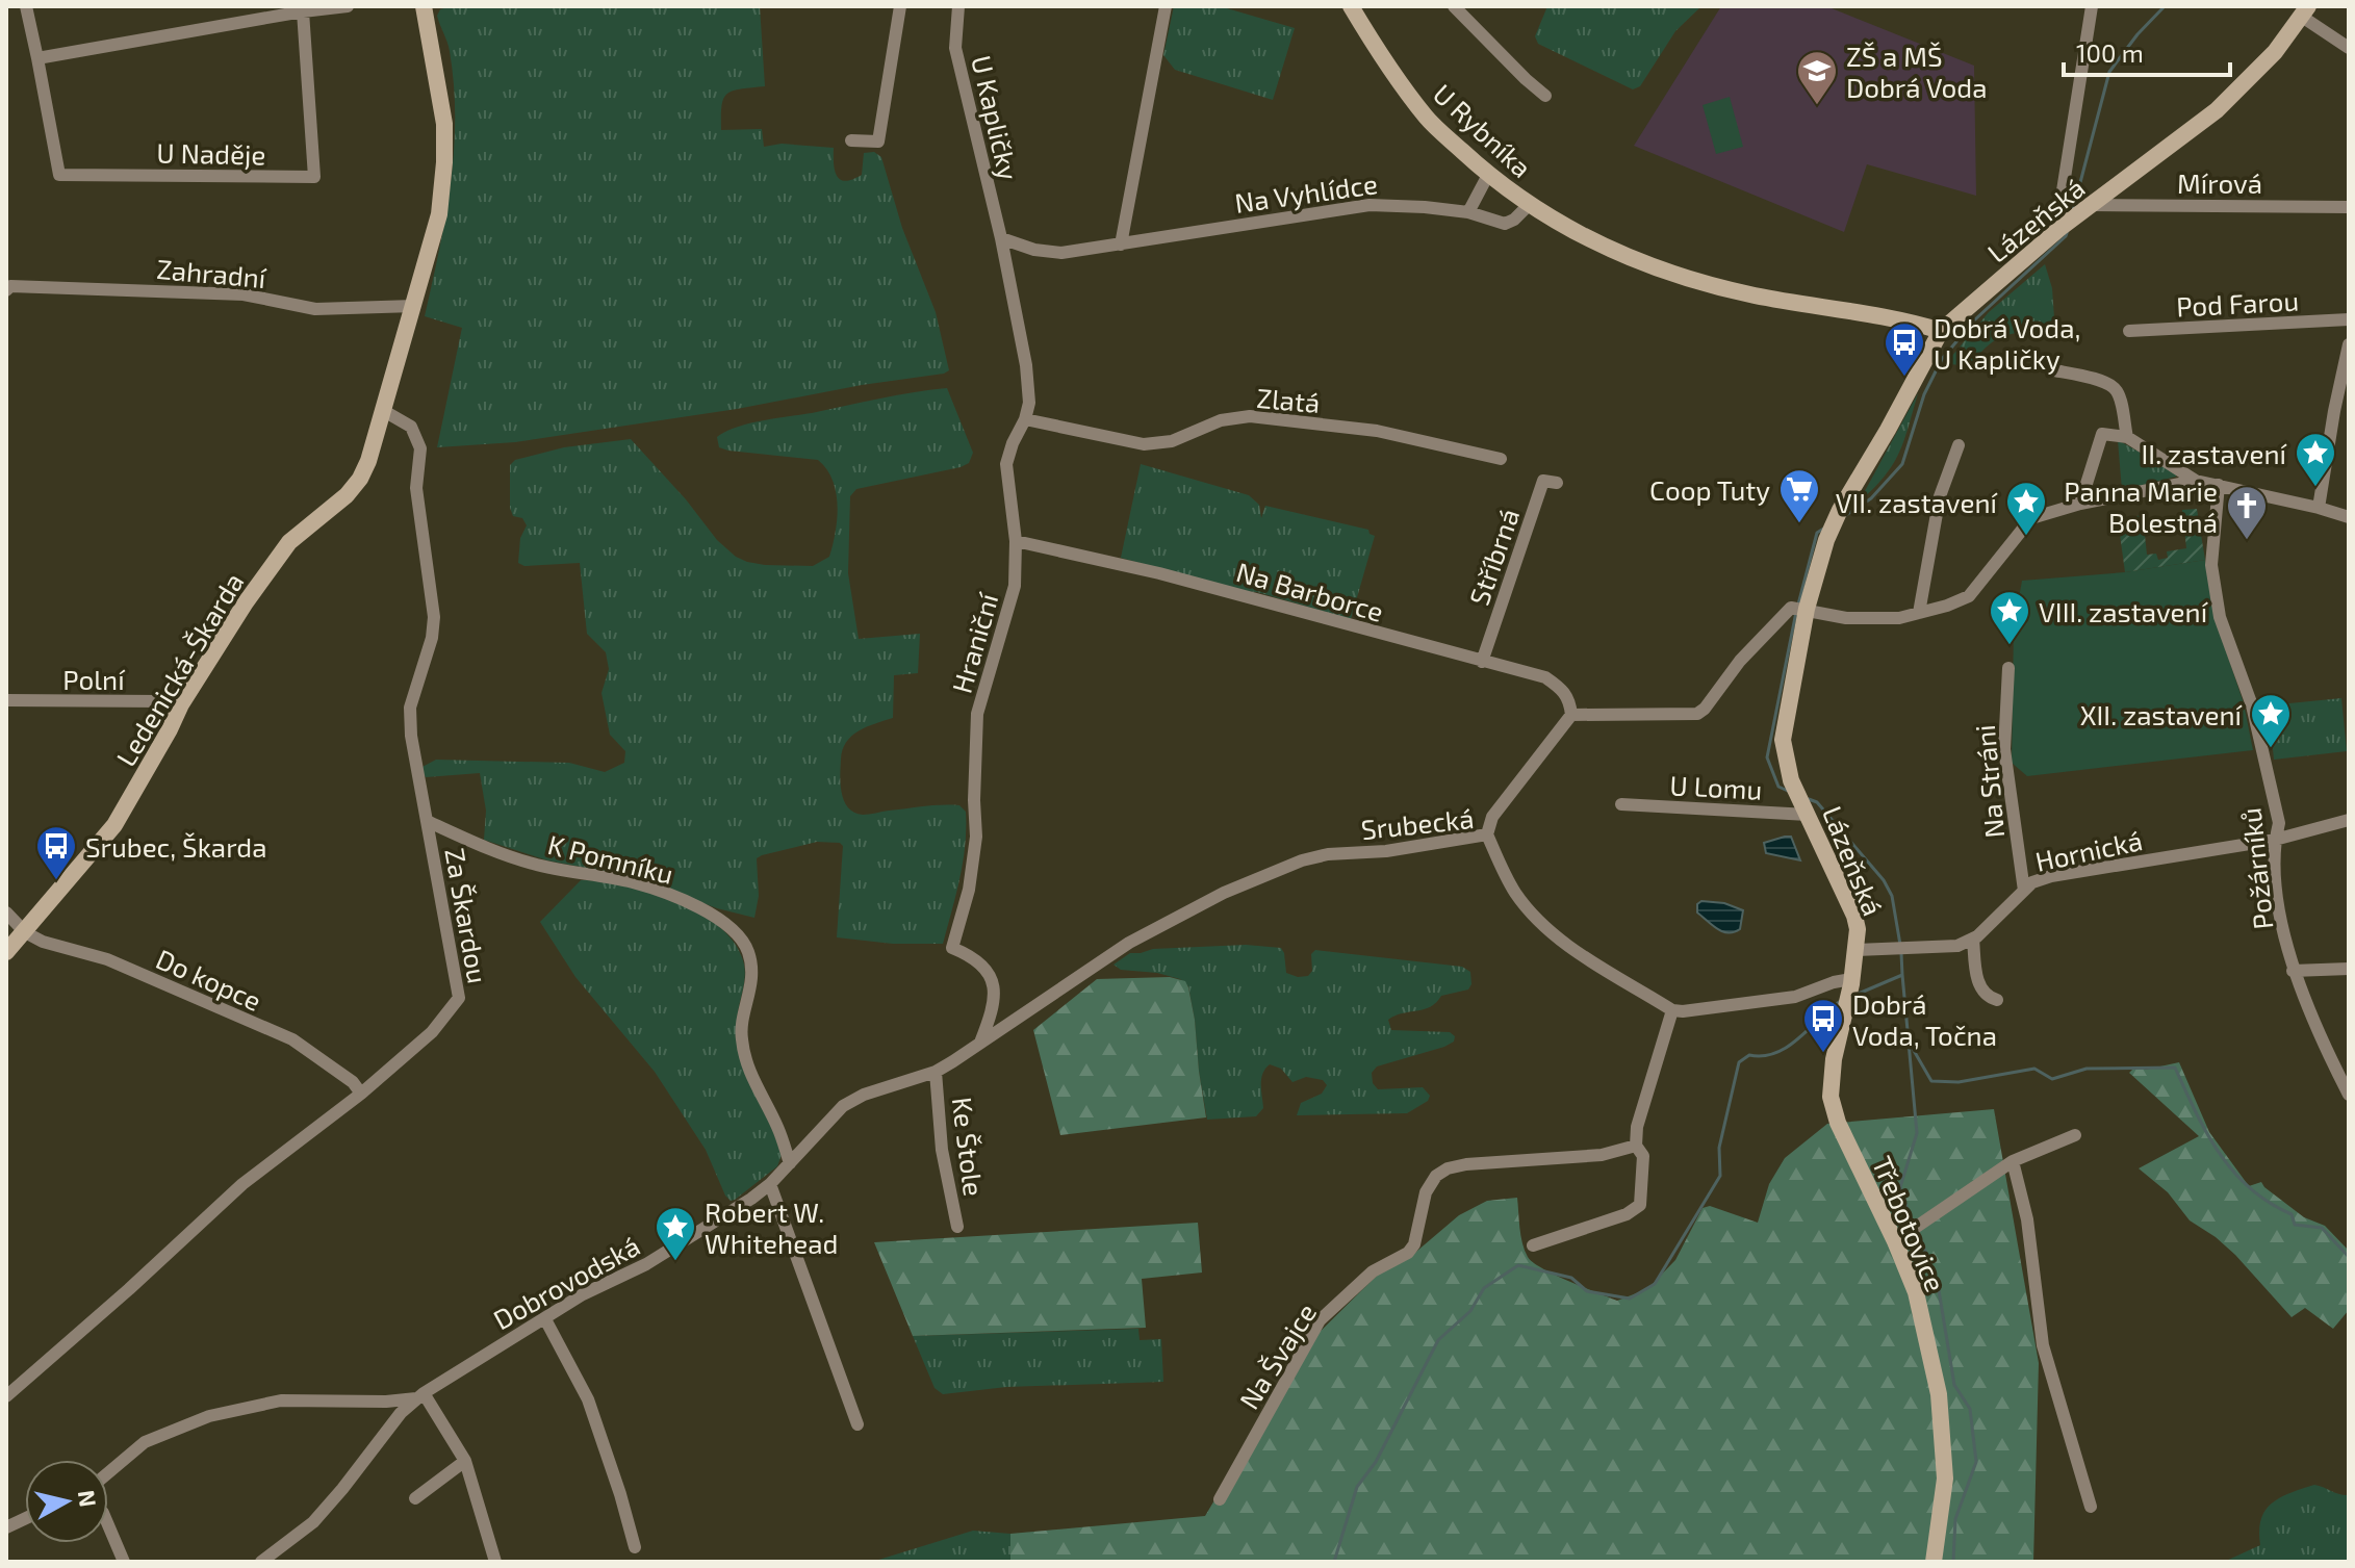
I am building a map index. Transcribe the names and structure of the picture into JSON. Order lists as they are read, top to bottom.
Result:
{
  "streets": {
    "street": [
      "U Kapličky",
      "U Rybníka",
      "U Naděje",
      "Mírová",
      "Na Vyhlídce",
      "Lázeňská",
      "Zahradní",
      "Pod Farou",
      "Zlatá",
      "Stříbrná",
      "Na Barborce",
      "Hraniční",
      "Ledenická-Škarda",
      "Polní",
      "Na Stráni",
      "U Lomu",
      "Srubecká",
      "Hornická",
      "K Pomníku",
      "Požárníků",
      "Za Škardou",
      "Do kopce",
      "Ke Štole",
      "Třebotovice",
      "Dobrovodská",
      "Na Švajce"
    ]
  },
  "crossings": [
    ["U Kapličky", "Na Vyhlídce"],
    ["U Kapličky", "Hraniční"],
    ["U Rybníka", "Na Vyhlídce"],
    ["Mírová", "Lázeňská"],
    ["Na Vyhlídce", "Hraniční"],
    ["Lázeňská", "U Lomu"],
    ["Lázeňská", "Třebotovice"],
    ["Zahradní", "Ledenická-Škarda"],
    ["Zlatá", "Hraniční"],
    ["Stříbrná", "Na Barborce"],
    ["Na Barborce", "Hraniční"],
    ["Hraniční", "Dobrovodská"],
    ["Ledenická-Škarda", "Polní"],
    ["Ledenická-Škarda", "Za Škardou"],
    ["Ledenická-Škarda", "Do kopce"],
    ["Na Stráni", "Hornická"],
    ["Srubecká", "Dobrovodská"],
    ["Hornická", "Požárníků"],
    ["K Pomníku", "Za Škardou"],
    ["K Pomníku", "Dobrovodská"],
    ["Za Škardou", "Do kopce"],
    ["Ke Štole", "Dobrovodská"]
  ],
  "places": {
    "school or university": ["ZŠ a MŠ Dobrá Voda"],
    "bus stop": ["Dobrá Voda, U Kapličky", "Srubec, Škarda", "Dobrá Voda, Točna"],
    "place": [
      "II. zastavení",
      "VII. zastavení",
      "VIII. zastavení",
      "XII. zastavení",
      "Robert W. Whitehead"
    ],
    "supermarket": ["Coop Tuty"],
    "church": ["Panna Marie Bolestná"]
  },
  "scale_bar": "100 m",
  "north": "right"
}
